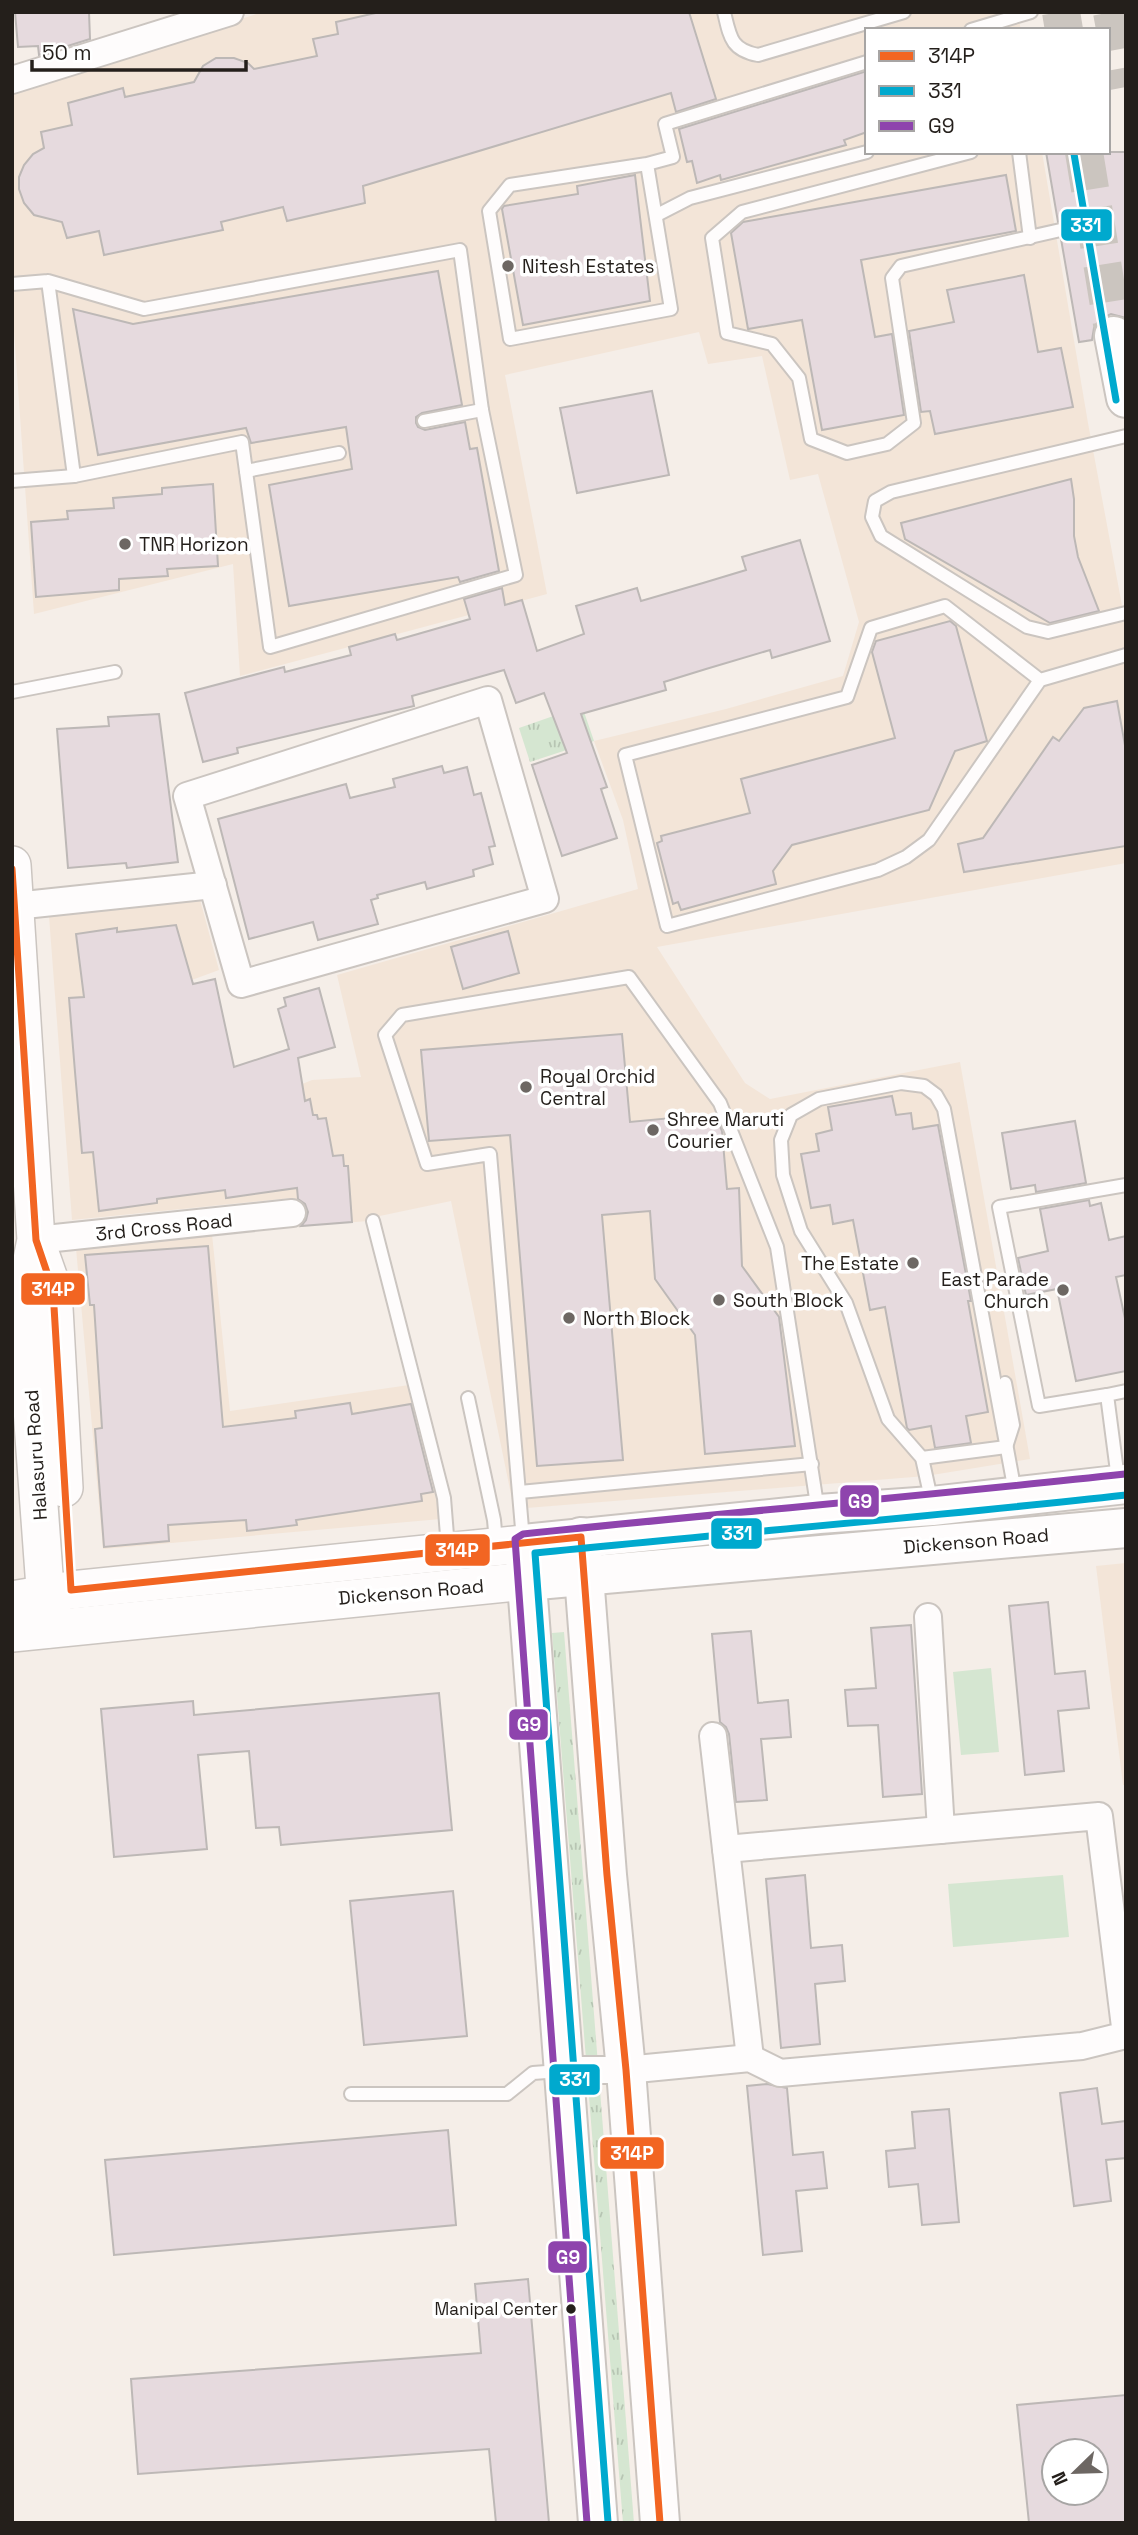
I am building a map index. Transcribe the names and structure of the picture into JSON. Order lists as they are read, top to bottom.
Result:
{
  "streets": {
    "main road": ["Halasuru Road", "Dickenson Road"],
    "street": ["3rd Cross Road"]
  },
  "crossings": [
    ["3rd Cross Road", "Halasuru Road"],
    ["Halasuru Road", "Dickenson Road"]
  ],
  "places": [
    "Nitesh Estates",
    "TNR Horizon",
    "Royal Orchid Central",
    "Shree Maruti Courier",
    "The Estate",
    "East Parade Church",
    "South Block",
    "North Block",
    "Manipal Center"
  ],
  "lines": ["transit line 331", "transit line 314P", "transit line G9"],
  "legend": ["314P", "331", "G9"],
  "scale_bar": "50 m",
  "north": "bottom left"
}
